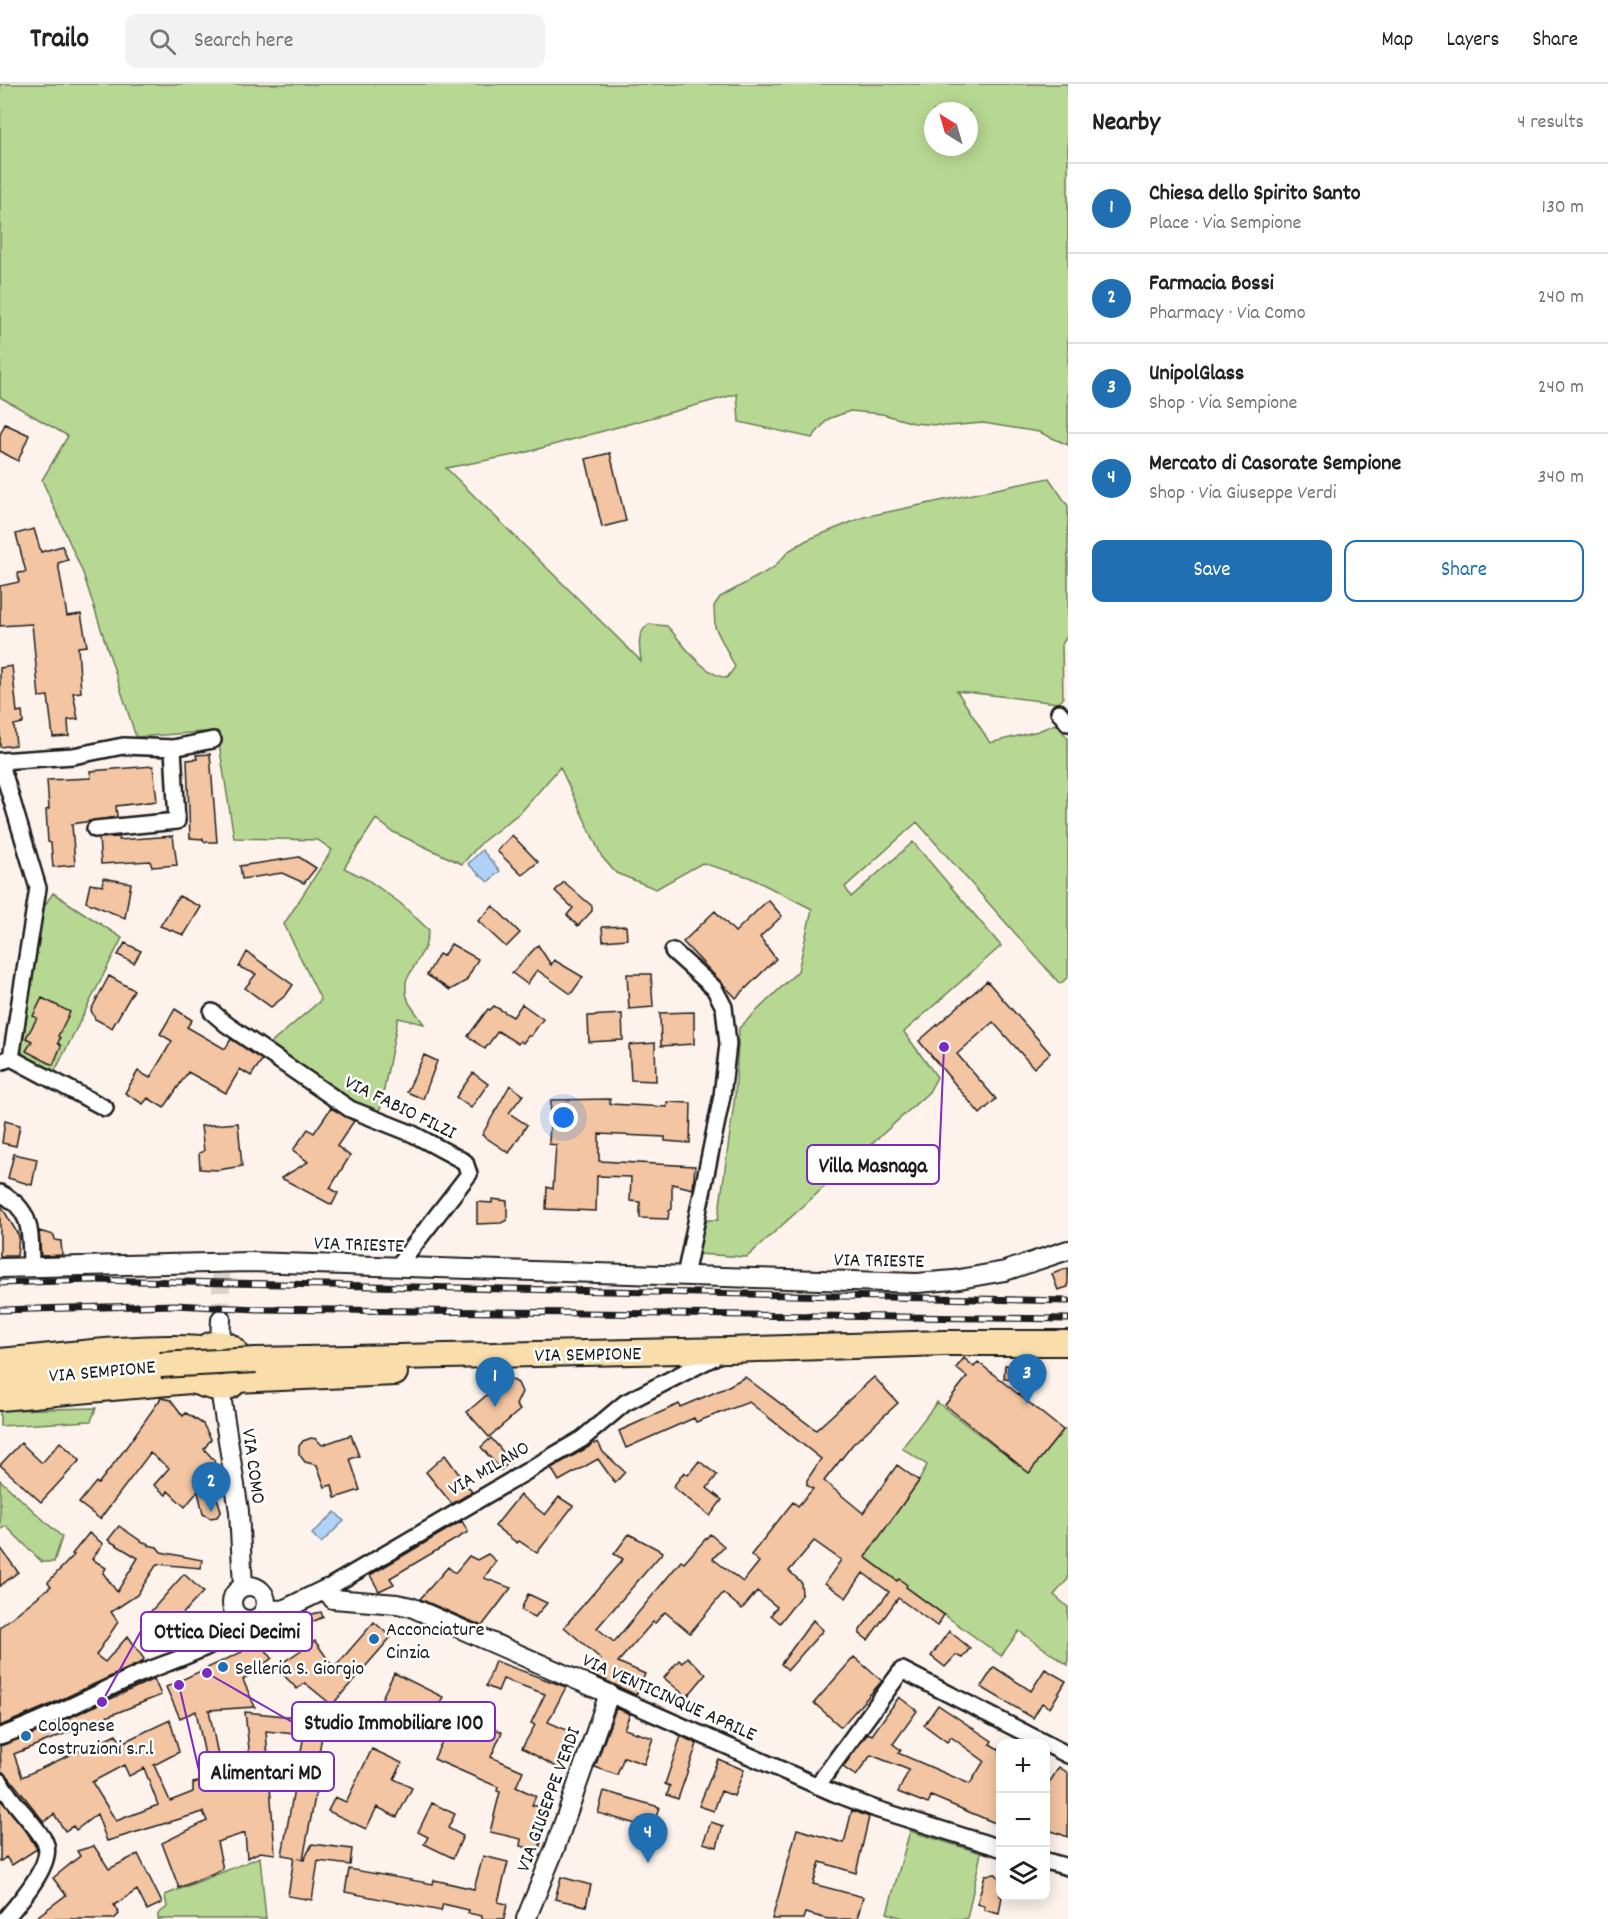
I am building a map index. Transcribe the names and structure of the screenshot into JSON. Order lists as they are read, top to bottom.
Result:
{
  "streets": {
    "main road": ["VIA SEMPIONE"],
    "street": [
      "VIA FABIO FILZI",
      "VIA TRIESTE",
      "VIA COMO",
      "VIA MILANO",
      "VIA VENTICINQUE APRILE",
      "VIA GIUSEPPE VERDI"
    ]
  },
  "crossings": [
    ["VIA FABIO FILZI", "VIA TRIESTE"],
    ["VIA SEMPIONE", "VIA MILANO"],
    ["VIA COMO", "VIA MILANO"],
    ["VIA MILANO", "VIA VENTICINQUE APRILE"],
    ["VIA VENTICINQUE APRILE", "VIA GIUSEPPE VERDI"]
  ],
  "places": [
    "Villa Masnaga",
    "Acconciature Cinzia",
    "Selleria S. Giorgio",
    "Studio Immobiliare 100",
    "Alimentari MD",
    "Ottica Dieci Decimi",
    "Colognese Costruzioni s.r.l"
  ],
  "north": "top left",
  "page": {
    "header": "Trailo",
    "search": "Search here",
    "nav": ["Map", "Layers", "Share"],
    "heading": ["Nearby", "4 results"],
    "list": [
      {
        "mark": "1",
        "name": "Chiesa dello Spirito Santo",
        "note": "Place · Via Sempione",
        "value": "130 m"
      },
      {
        "mark": "2",
        "name": "Farmacia Bossi",
        "note": "Pharmacy · Via Como",
        "value": "240 m"
      },
      {
        "mark": "3",
        "name": "UnipolGlass",
        "note": "Shop · Via Sempione",
        "value": "240 m"
      },
      {
        "mark": "4",
        "name": "Mercato di Casorate Sempione",
        "note": "Shop · Via Giuseppe Verdi",
        "value": "340 m"
      }
    ],
    "buttons": ["Save", "Share"],
    "pins": [
      "3",
      "1",
      "2",
      "4"
    ],
    "map_buttons": ["+", "−"]
  }
}
